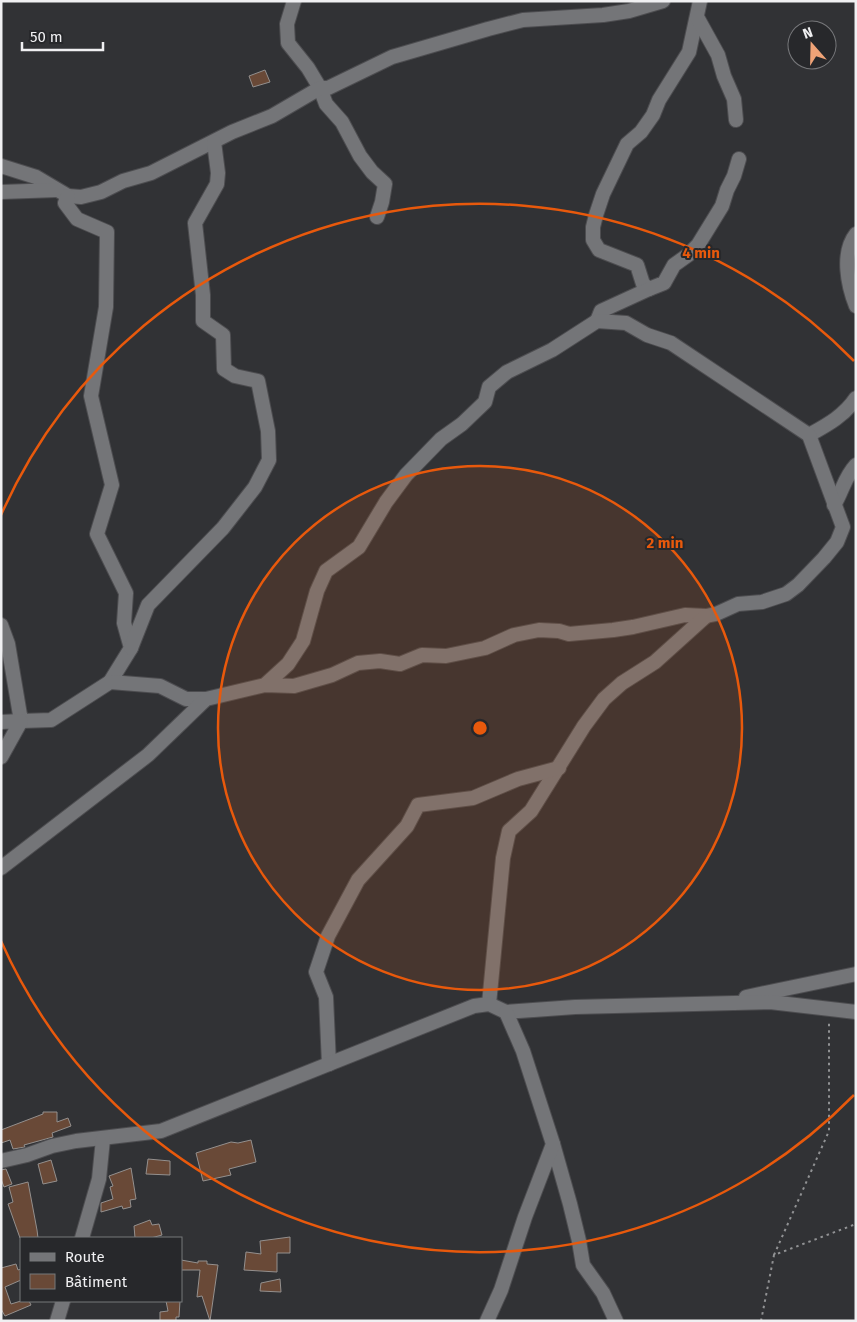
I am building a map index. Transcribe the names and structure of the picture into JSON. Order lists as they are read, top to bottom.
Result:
{
  "legend": ["Route", "Bâtiment"],
  "scale_bar": "50 m",
  "north": "top",
  "rings": ["4 min", "2 min"]
}
